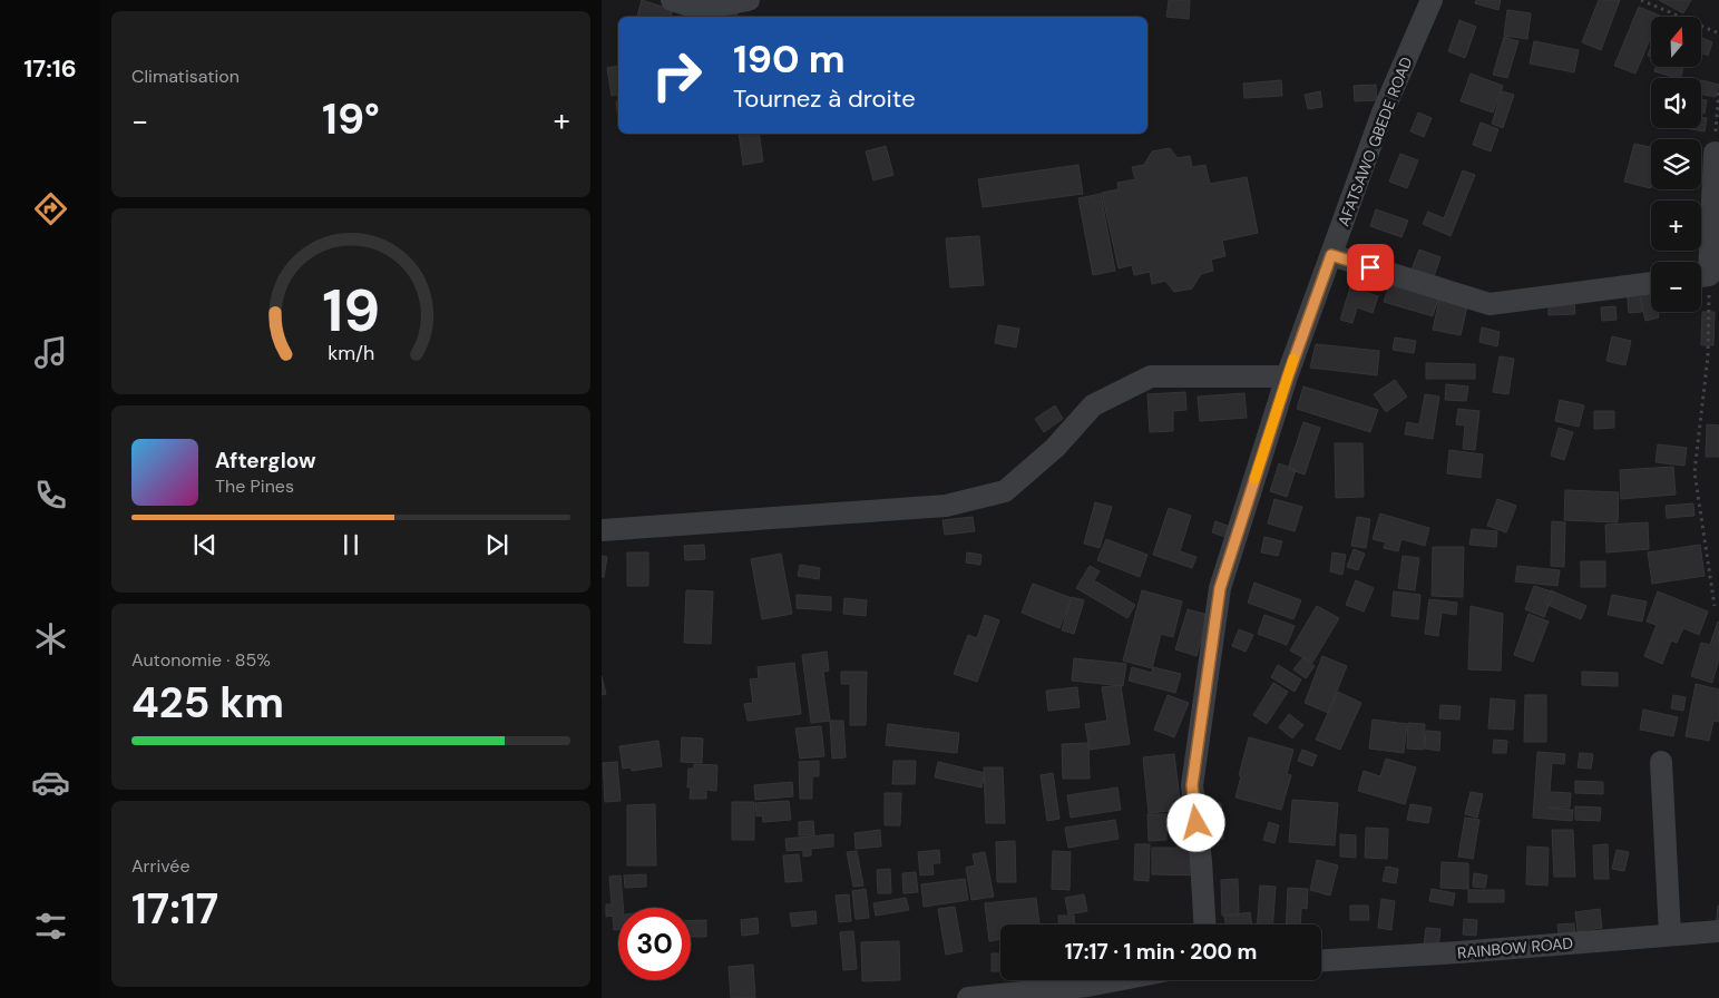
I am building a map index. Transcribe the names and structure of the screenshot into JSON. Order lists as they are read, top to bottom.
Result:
{
  "streets": {
    "street": ["AFATSAWO GBEDE ROAD", "RAINBOW ROAD"]
  },
  "north": "top",
  "page": {
    "tabs": "17:16",
    "tile": [
      "Climatisation",
      ["Autonomie · 85%", "425 km"],
      ["Arrivée", "17:17"]
    ],
    "map_buttons": ["+", "−"],
    "turn": ["190 m", "Tournez à droite"],
    "heat": ["−", "19°", "+"],
    "song": ["Afterglow", "The Pines"],
    "limit": "30",
    "trip": "17:17 · 1 min · 200 m",
    "gauge": ["19", "km/h"]
  }
}
